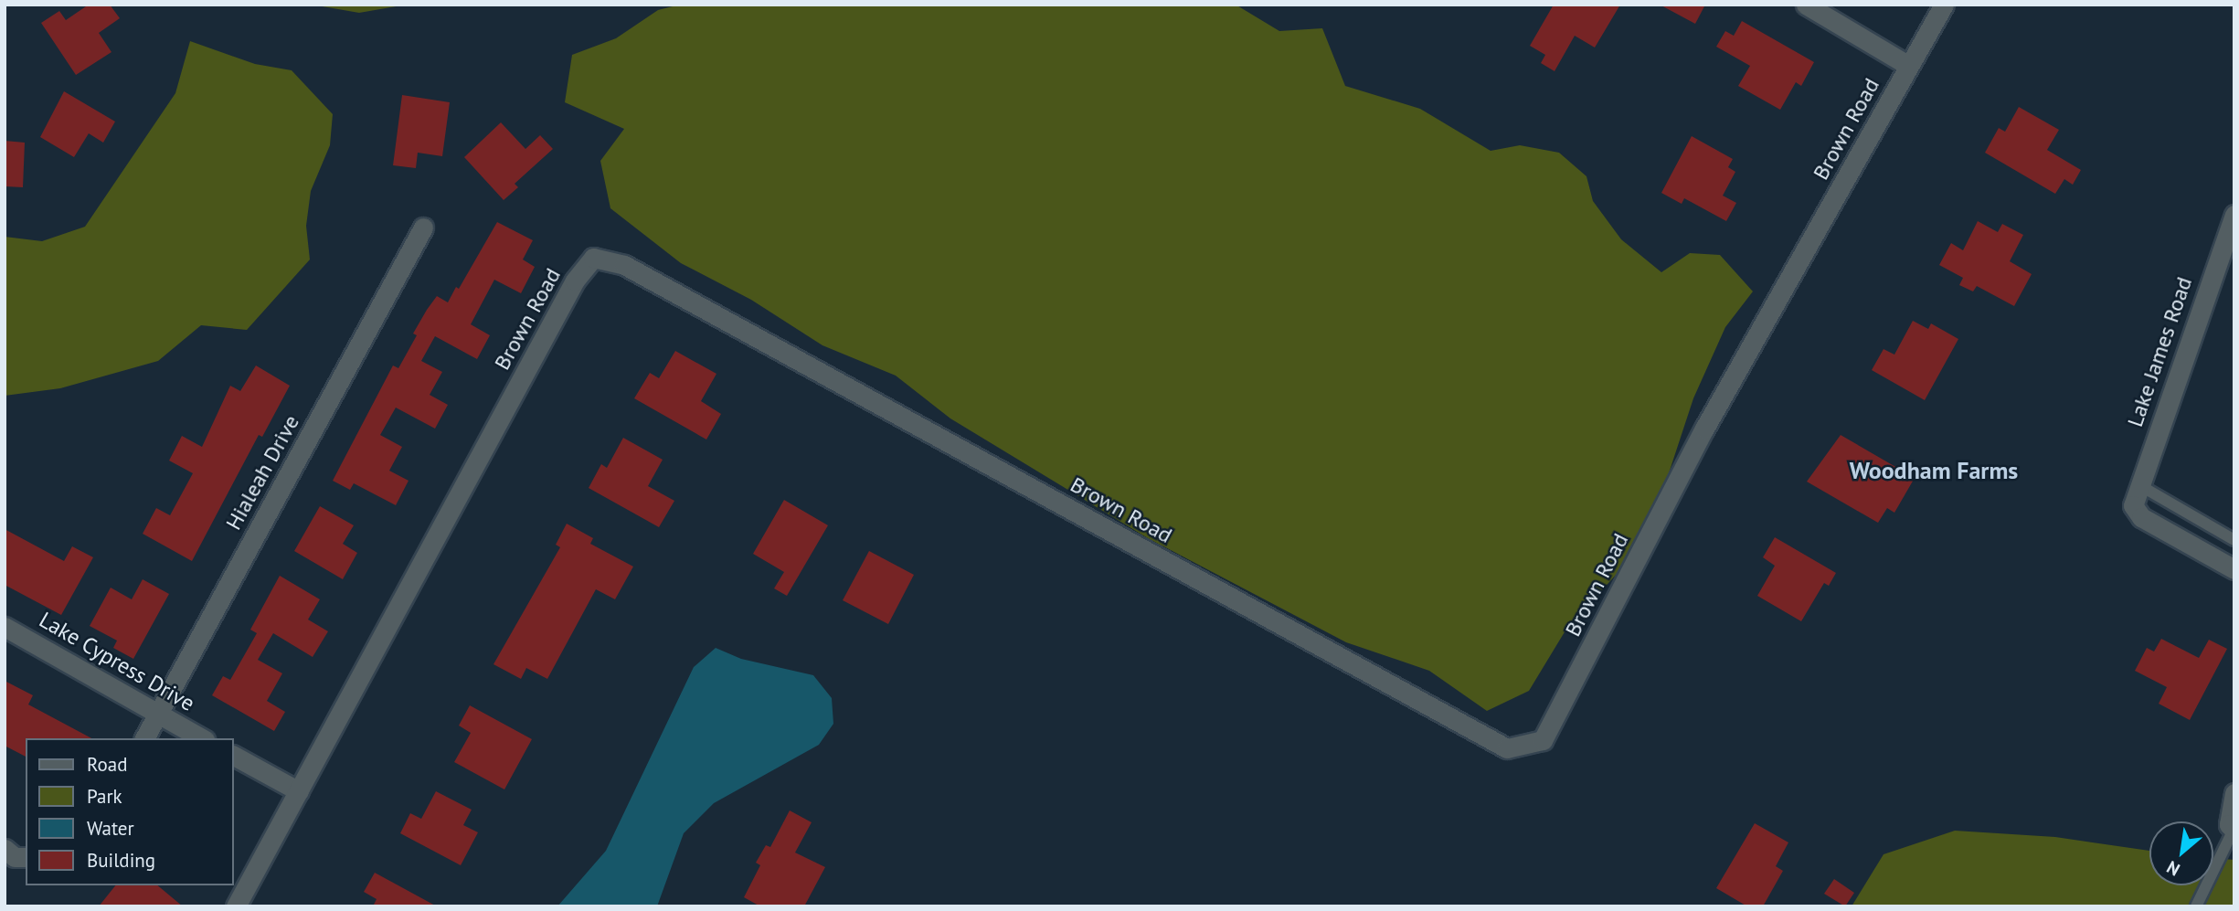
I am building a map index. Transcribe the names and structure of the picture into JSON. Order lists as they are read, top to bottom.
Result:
{
  "streets": {
    "street": [
      "Brown Road",
      "Lake James Road",
      "Hialeah Drive",
      "Lake Cypress Drive"
    ]
  },
  "crossings": [
    ["Hialeah Drive", "Lake Cypress Drive"]
  ],
  "districts": ["Woodham Farms"],
  "legend": [
    "Road",
    "Park",
    "Water",
    "Building"
  ],
  "north": "bottom left"
}
